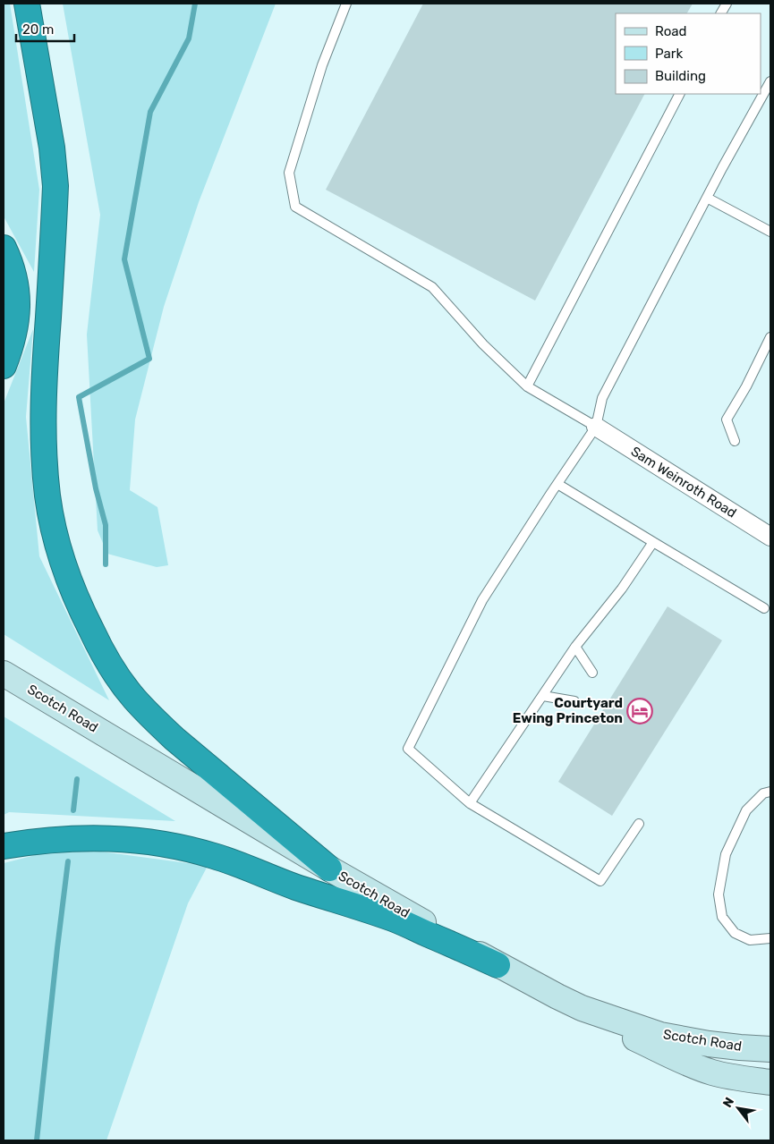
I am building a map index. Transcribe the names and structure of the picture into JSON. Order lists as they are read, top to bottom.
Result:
{
  "streets": {
    "main road": ["Scotch Road"],
    "street": ["Sam Weinroth Road"]
  },
  "places": {
    "hotel": ["Courtyard Ewing Princeton"]
  },
  "legend": ["Road", "Park", "Building"],
  "scale_bar": "20 m",
  "north": "top left"
}
